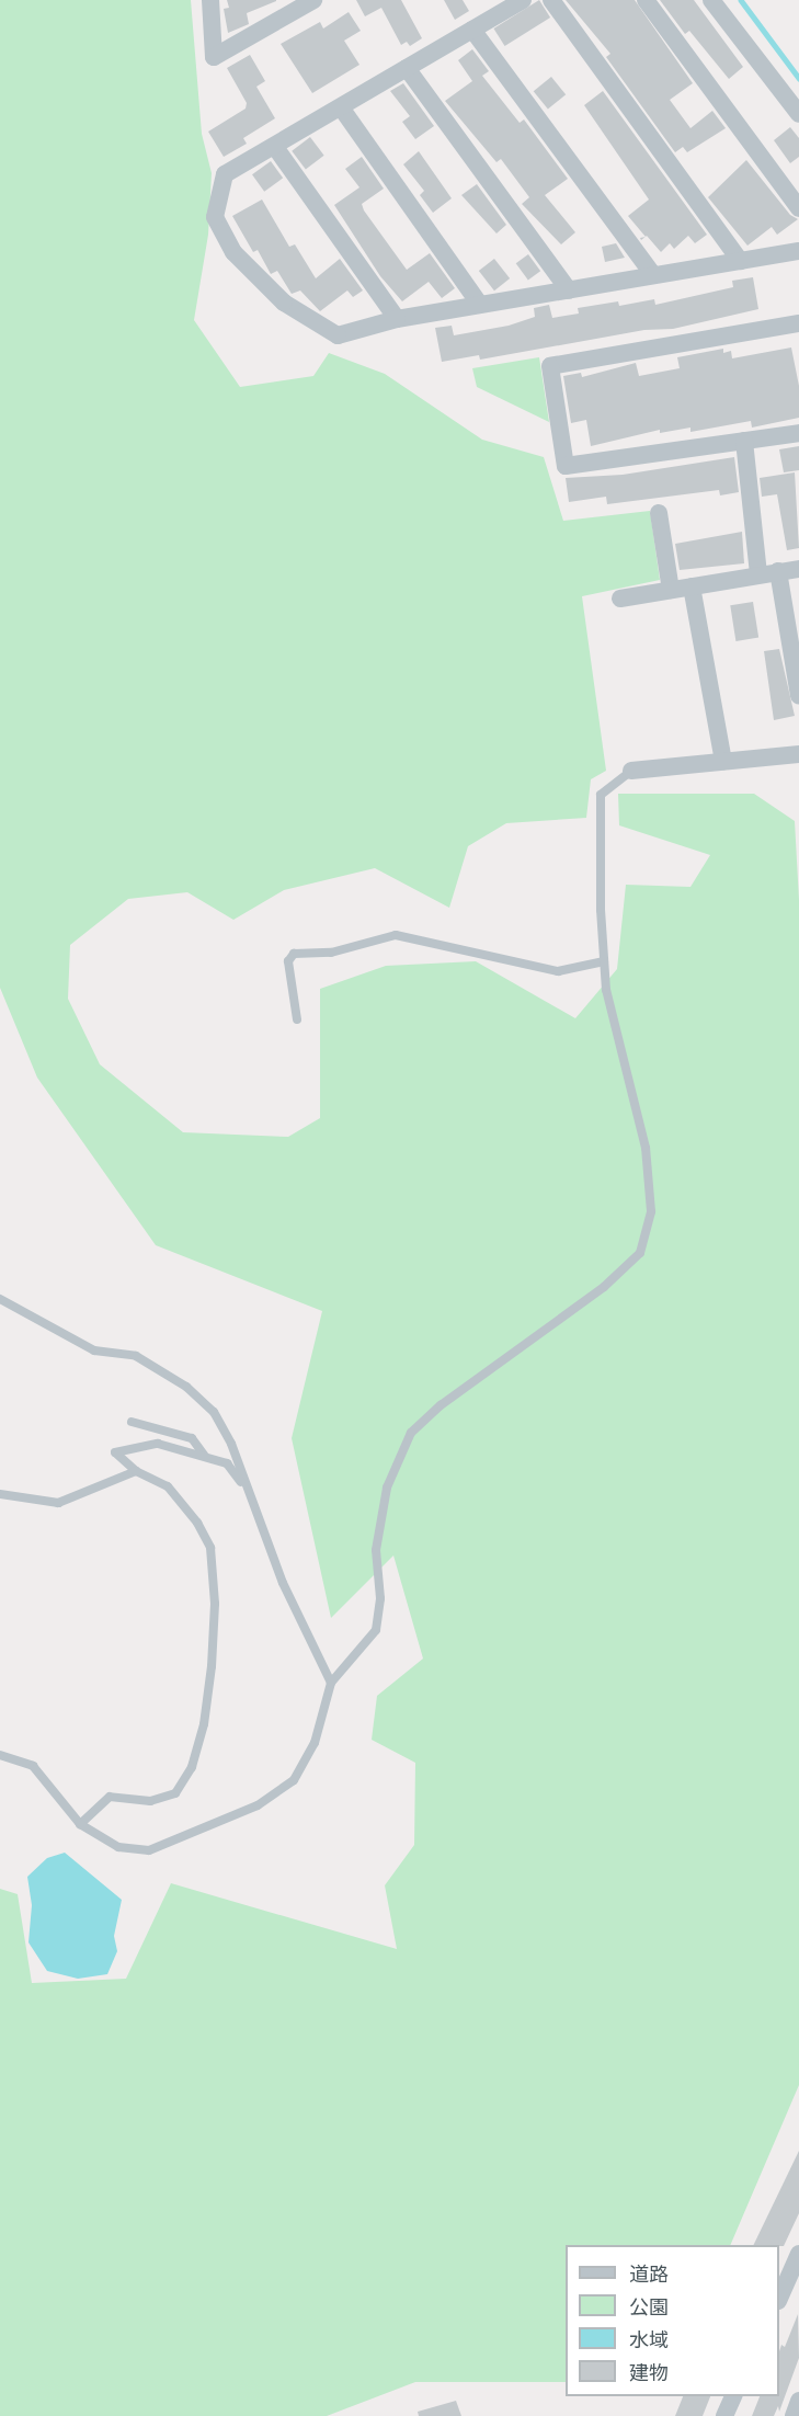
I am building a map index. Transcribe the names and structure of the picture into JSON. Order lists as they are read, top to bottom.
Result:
{
  "legend": [
    "道路",
    "公園",
    "水域",
    "建物"
  ]
}
